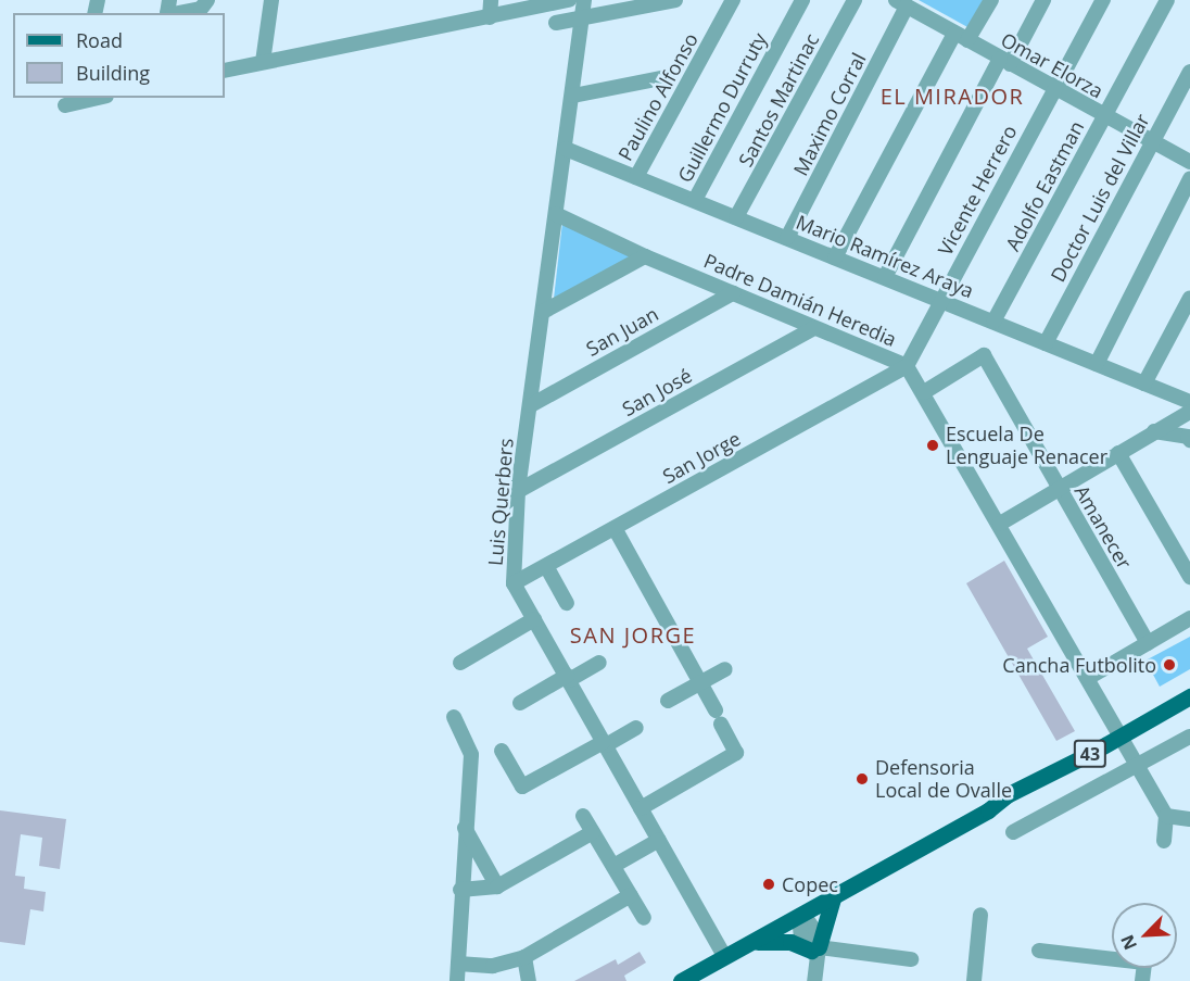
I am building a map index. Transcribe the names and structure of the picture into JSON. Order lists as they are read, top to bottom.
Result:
{
  "streets": {
    "main road": ["43"],
    "street": [
      "Omar Elorza",
      "Paulino Alfonso",
      "Santos Martinac",
      "Guillermo Durruty",
      "Maximo Corral",
      "Adolfo Eastman",
      "Vicente Herrero",
      "Doctor Luis del Villar",
      "Mario Ramírez Araya",
      "Padre Damián Heredia",
      "San Juan",
      "San José",
      "San Jorge",
      "Luis Querbers",
      "Amanecer"
    ]
  },
  "crossings": [
    ["Omar Elorza", "Maximo Corral"],
    ["Omar Elorza", "Adolfo Eastman"],
    ["Omar Elorza", "Vicente Herrero"],
    ["Omar Elorza", "Doctor Luis del Villar"],
    ["Paulino Alfonso", "Mario Ramírez Araya"],
    ["Santos Martinac", "Mario Ramírez Araya"],
    ["Guillermo Durruty", "Mario Ramírez Araya"],
    ["Maximo Corral", "Mario Ramírez Araya"],
    ["Adolfo Eastman", "Mario Ramírez Araya"],
    ["Vicente Herrero", "Mario Ramírez Araya"],
    ["Vicente Herrero", "Padre Damián Heredia"],
    ["Vicente Herrero", "San Jorge"],
    ["Doctor Luis del Villar", "Mario Ramírez Araya"],
    ["Mario Ramírez Araya", "Luis Querbers"],
    ["Padre Damián Heredia", "San Juan"],
    ["Padre Damián Heredia", "San José"],
    ["Padre Damián Heredia", "San Jorge"],
    ["Padre Damián Heredia", "Luis Querbers"],
    ["Padre Damián Heredia", "Amanecer"],
    ["Padre Damián Heredia", "43"],
    ["San Juan", "Luis Querbers"],
    ["San José", "Luis Querbers"],
    ["San Jorge", "Luis Querbers"],
    ["Luis Querbers", "43"]
  ],
  "districts": ["EL MIRADOR", "SAN JORGE"],
  "places": [
    "Escuela De Lenguaje Renacer",
    "Cancha Futbolito",
    "Defensoria Local de Ovalle",
    "Copec"
  ],
  "legend": ["Road", "Building"],
  "north": "bottom left"
}
